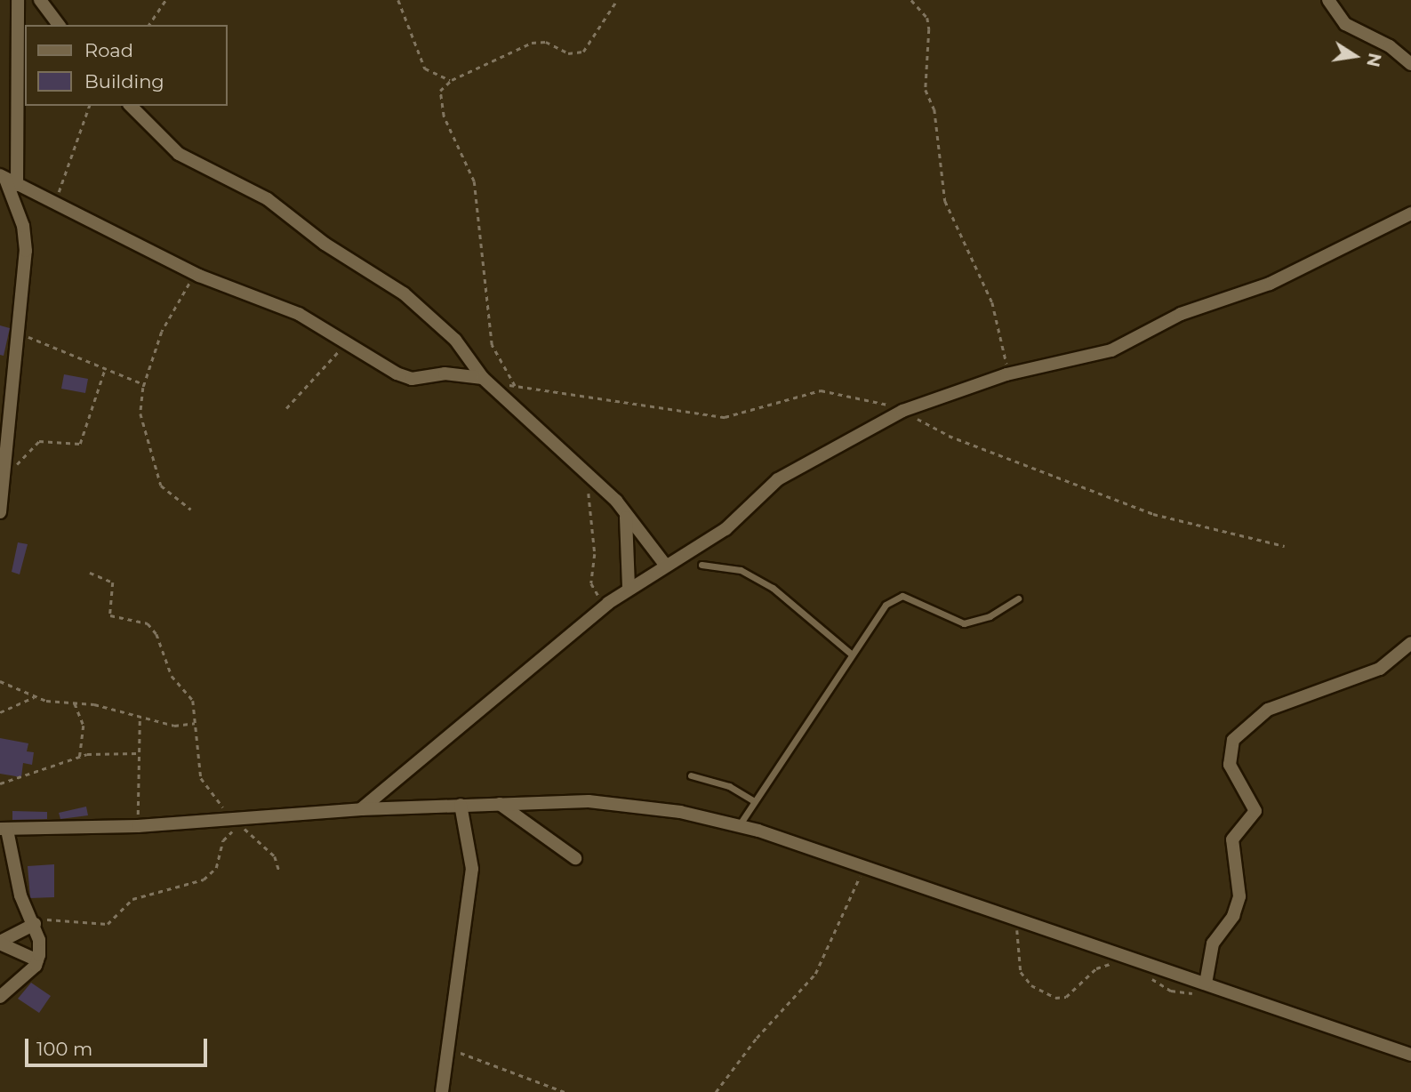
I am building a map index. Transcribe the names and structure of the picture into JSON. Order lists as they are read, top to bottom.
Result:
{
  "legend": ["Road", "Building"],
  "scale_bar": "100 m",
  "north": "right"
}
